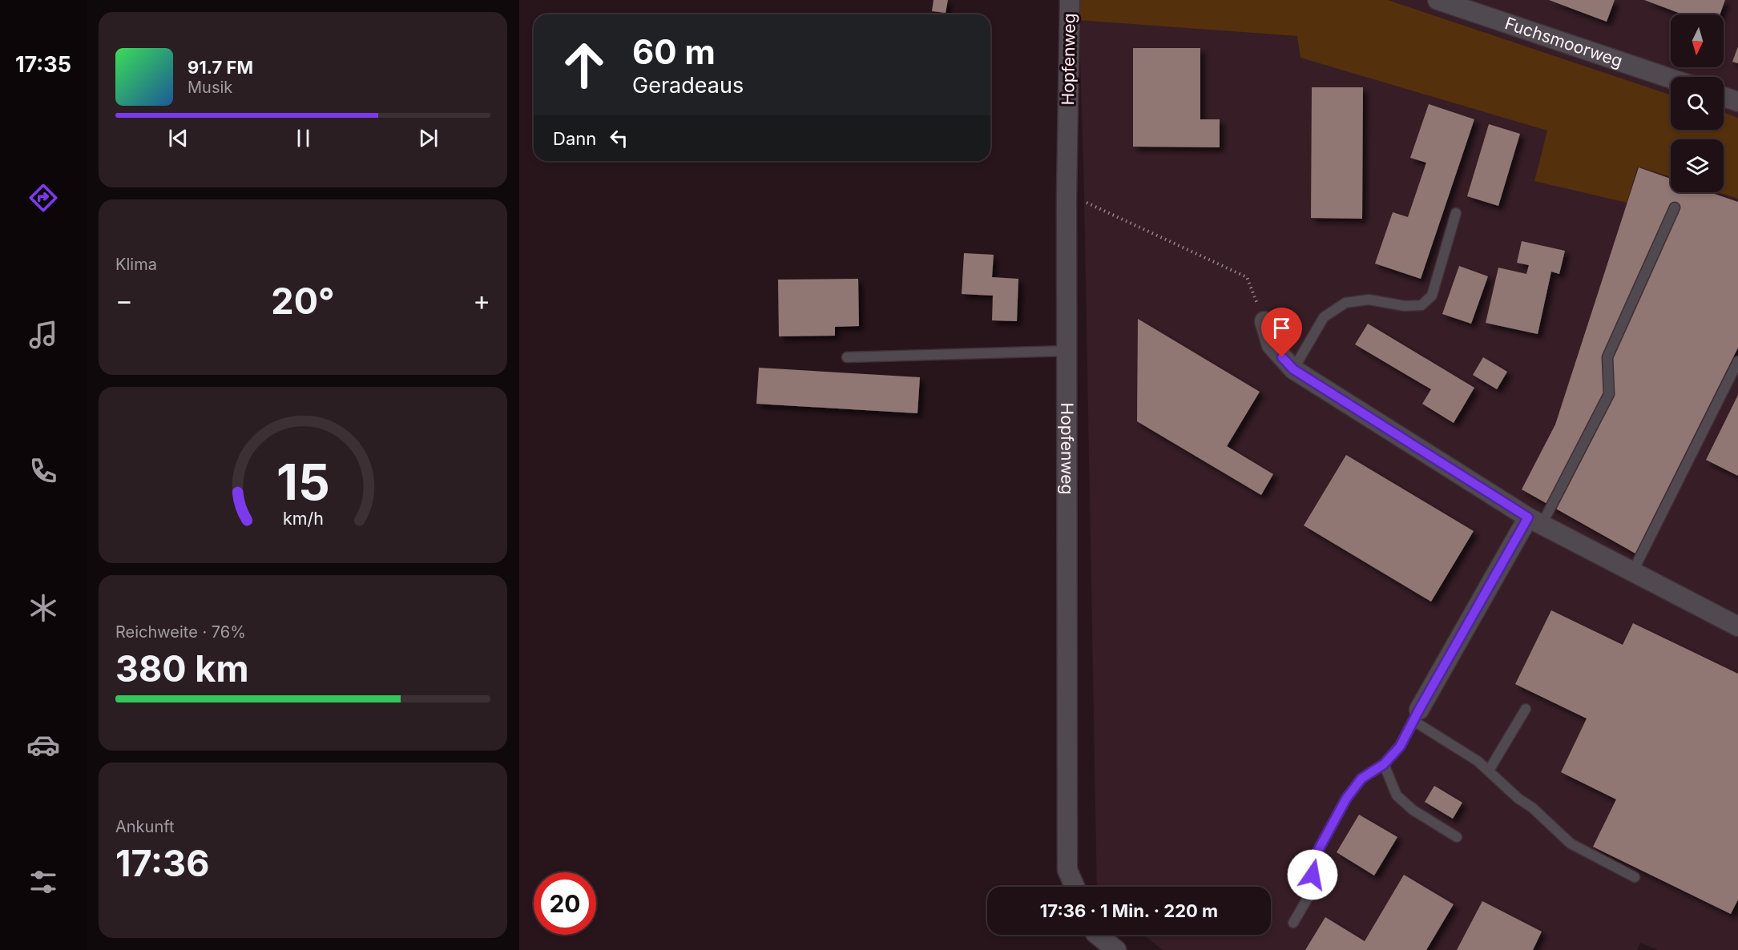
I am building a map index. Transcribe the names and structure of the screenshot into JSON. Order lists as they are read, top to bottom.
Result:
{
  "streets": {
    "street": ["Fuchsmoorweg", "Hopfenweg"]
  },
  "north": "bottom",
  "page": {
    "tabs": "17:35",
    "turn": ["60 m", "Geradeaus"],
    "song": ["91.7 FM", "Musik"],
    "then": "Dann",
    "tile": [
      "Klima",
      ["Reichweite · 76%", "380 km"],
      ["Ankunft", "17:36"]
    ],
    "heat": ["−", "20°", "+"],
    "limit": "20",
    "trip": "17:36 · 1 Min. · 220 m",
    "gauge": ["15", "km/h"]
  }
}
